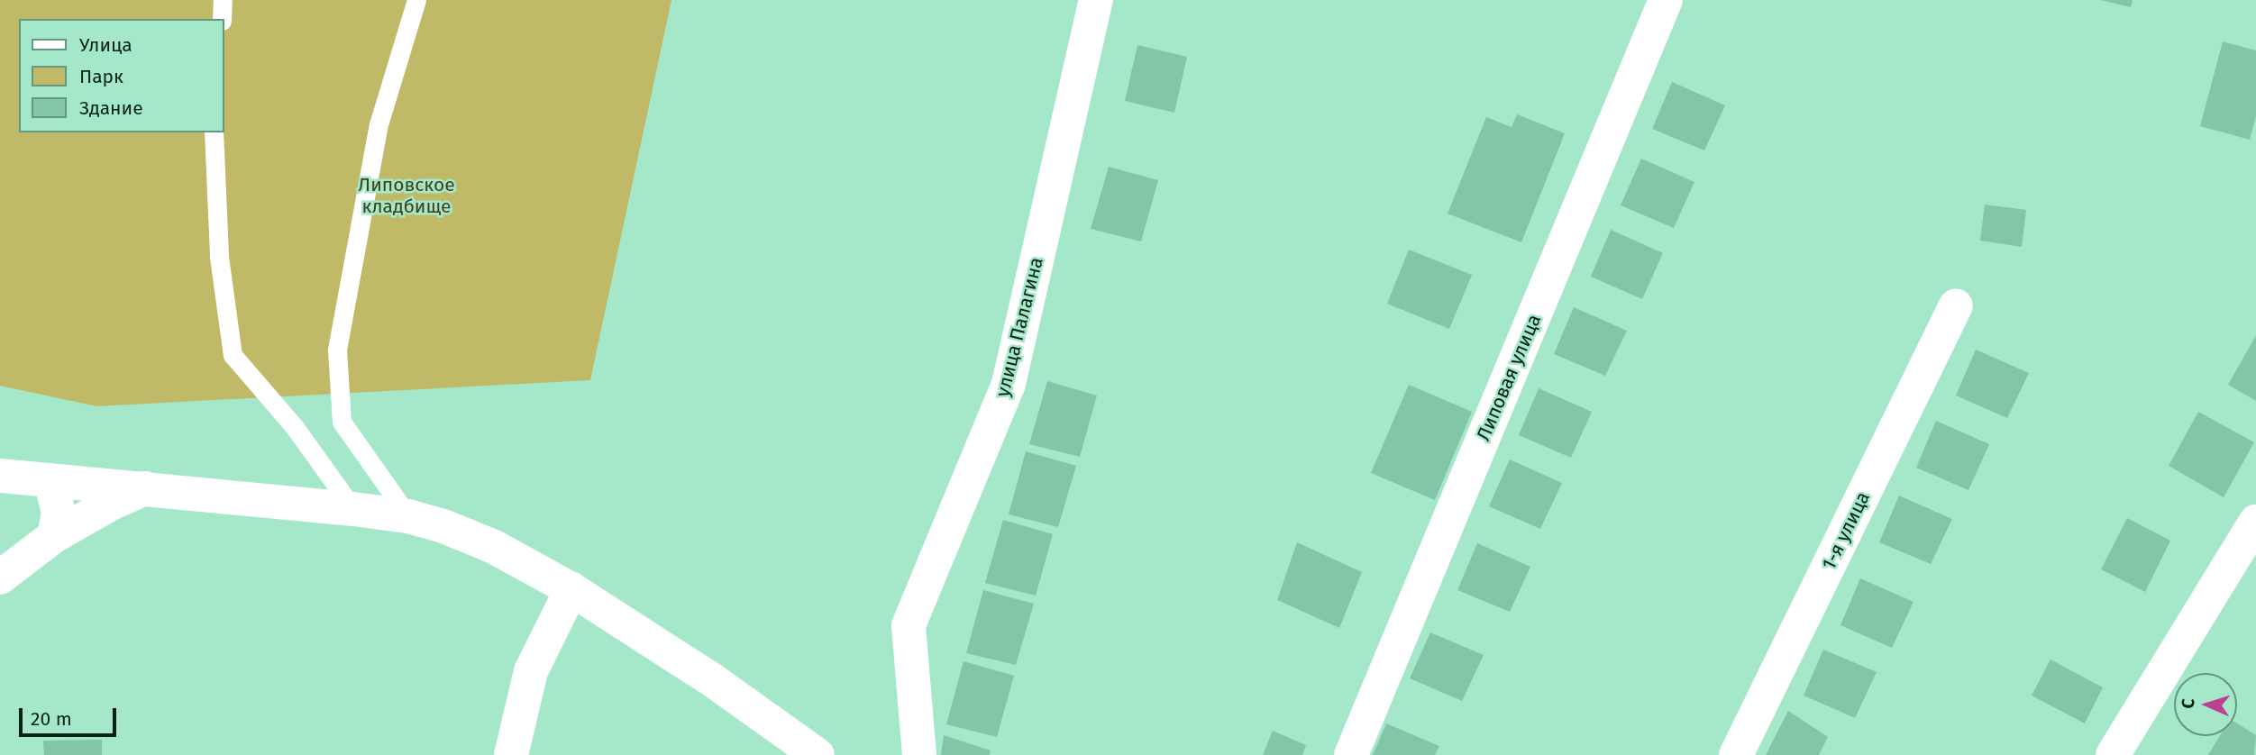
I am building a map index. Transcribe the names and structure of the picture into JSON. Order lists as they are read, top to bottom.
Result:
{
  "streets": {
    "street": ["улица Палагина", "Липовая улица", "1-я улица"]
  },
  "parks": ["Липовское кладбище"],
  "legend": ["Улица", "Парк", "Здание"],
  "scale_bar": "20 m",
  "north": "left"
}
